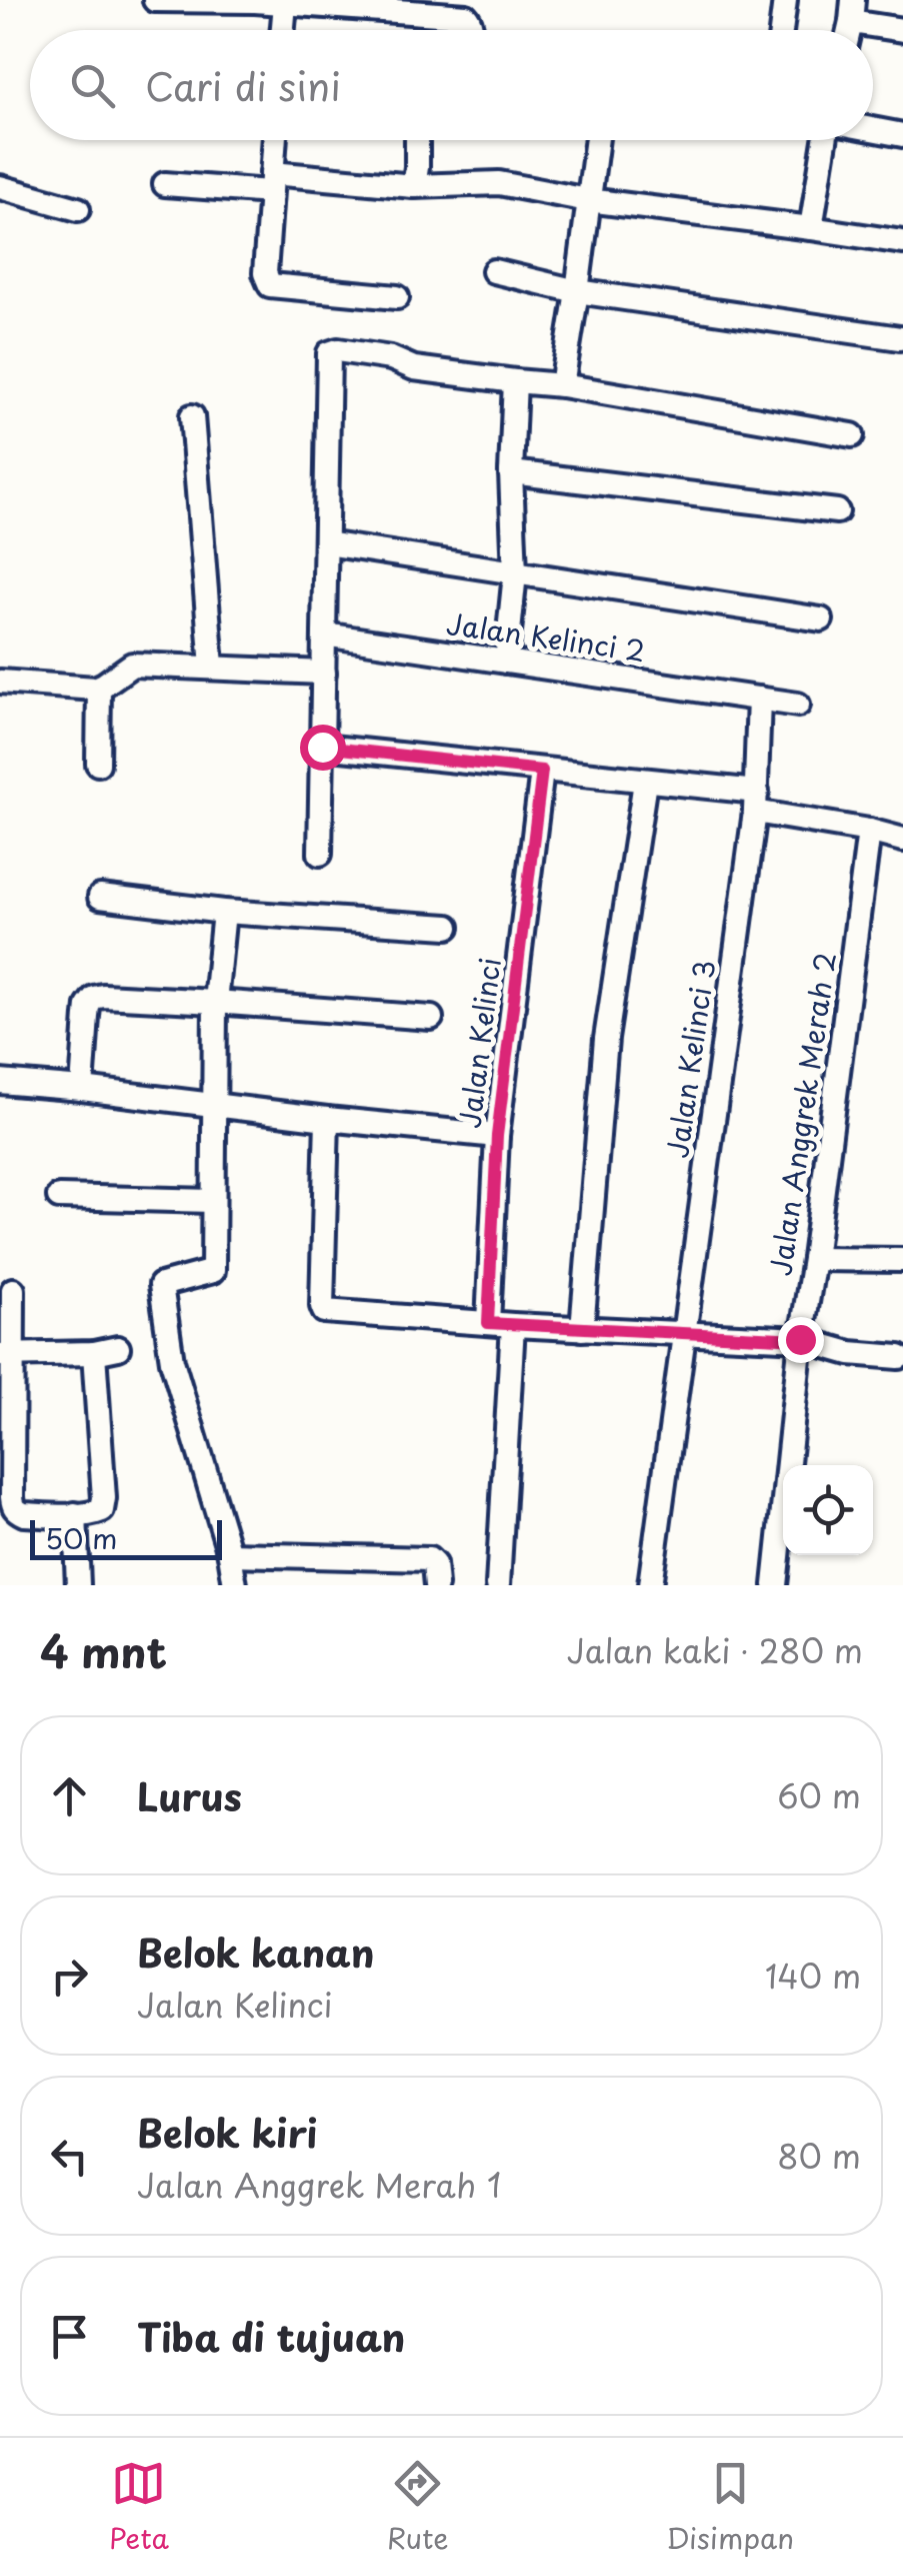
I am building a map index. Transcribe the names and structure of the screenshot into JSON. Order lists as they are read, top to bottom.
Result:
{
  "streets": {
    "street": [
      "Jalan Kelinci 2",
      "Jalan Kelinci",
      "Jalan Kelinci 3",
      "Jalan Anggrek Merah 2"
    ]
  },
  "scale_bar": "50 m",
  "page": {
    "search": "Cari di sini",
    "scale": "50 m",
    "heading": ["4 mnt", "Jalan kaki · 280 m"],
    "list": [
      ["Lurus", "60 m"],
      ["Belok kanan", "Jalan Kelinci", "140 m"],
      ["Belok kiri", "Jalan Anggrek Merah 1", "80 m"],
      "Tiba di tujuan"
    ],
    "nav": ["Peta", "Rute", "Disimpan"]
  }
}
